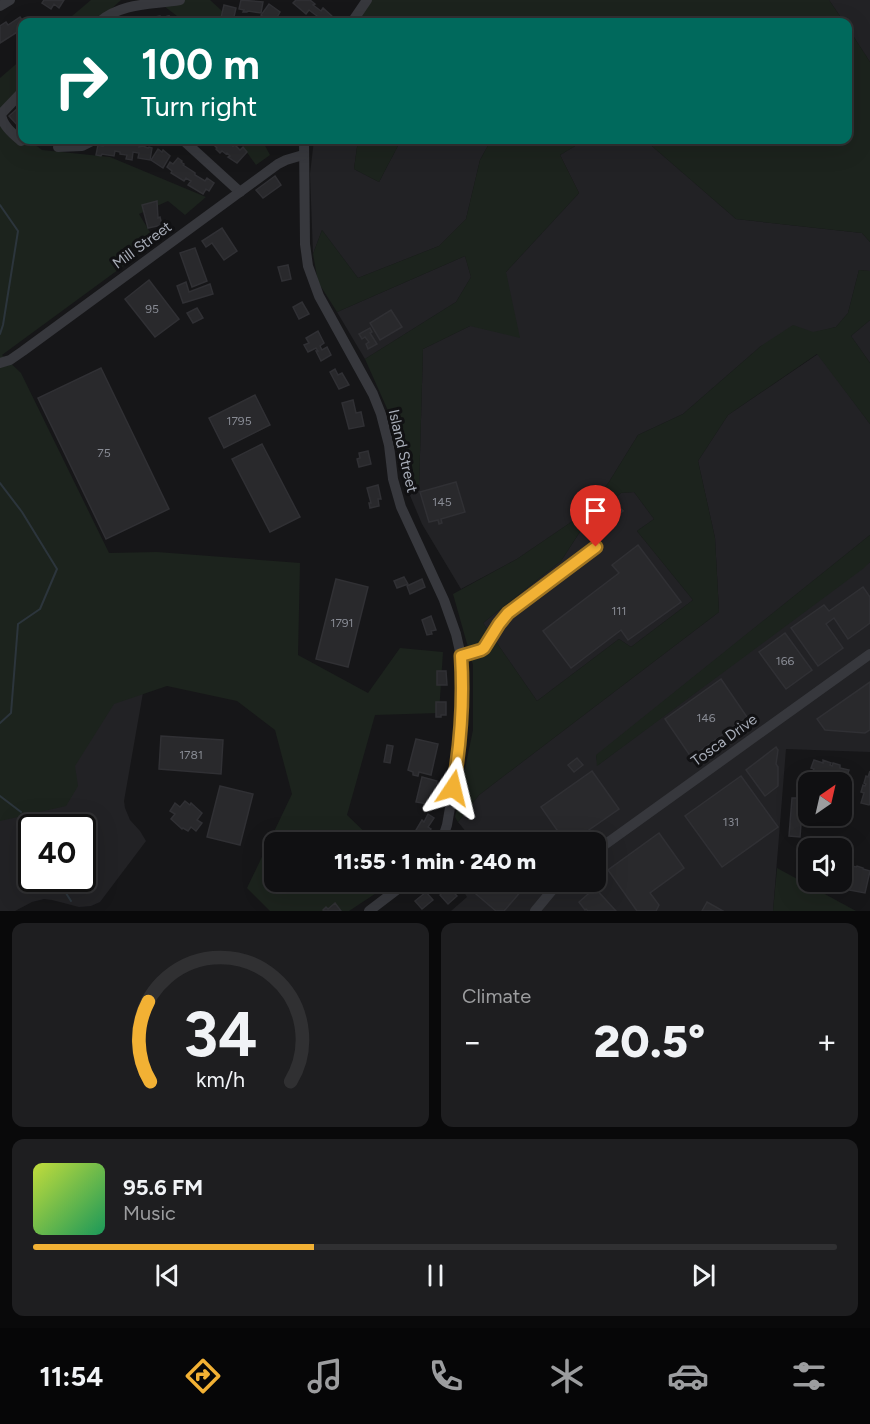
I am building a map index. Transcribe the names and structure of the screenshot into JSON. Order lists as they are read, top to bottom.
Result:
{
  "streets": {
    "street": ["Mill Street", "Island Street", "Tosca Drive"]
  },
  "crossings": [
    ["Mill Street", "Island Street"]
  ],
  "house_numbers": [
    "95",
    "1795",
    "75",
    "145",
    "111",
    "1791",
    "166",
    "146",
    "1781",
    "131"
  ],
  "north": "top right",
  "page": {
    "turn": ["100 m", "Turn right"],
    "limit": "40",
    "trip": "11:55 · 1 min · 240 m",
    "tile": "Climate",
    "heat": ["−", "20.5°", "+"],
    "song": ["95.6 FM", "Music"],
    "tabs": "11:54",
    "gauge": ["34", "km/h"]
  }
}
